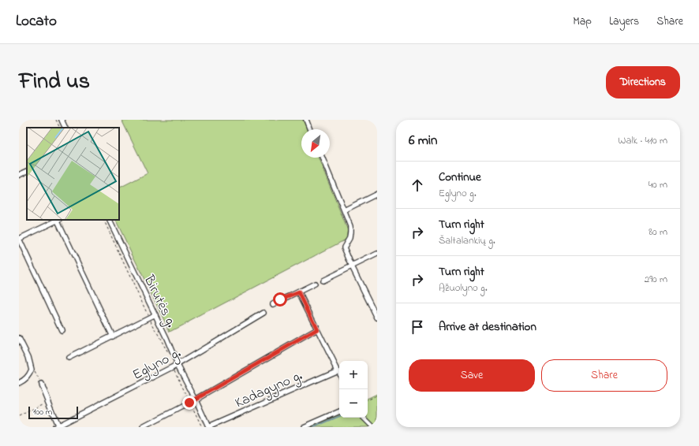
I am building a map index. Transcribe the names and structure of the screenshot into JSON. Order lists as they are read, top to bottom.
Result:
{
  "streets": {
    "street": ["Birutės g.", "Eglyno g.", "Kadagyno g."]
  },
  "crossings": [
    ["Birutės g.", "Eglyno g."],
    ["Birutės g.", "Kadagyno g."]
  ],
  "scale_bar": "100 m",
  "north": "bottom left",
  "page": {
    "header": "Locato",
    "nav": ["Map", "Layers", "Share"],
    "title": "Find us",
    "buttons": [
      "Directions",
      ["Save", "Share"]
    ],
    "heading": ["6 min", "Walk · 410 m"],
    "list": [
      ["Continue", "Eglyno g.", "40 m"],
      ["Turn right", "Šaltalankių g.", "80 m"],
      ["Turn right", "Ąžuolyno g.", "290 m"],
      "Arrive at destination"
    ],
    "map_buttons": ["+", "−"],
    "scale": "100 m"
  }
}
